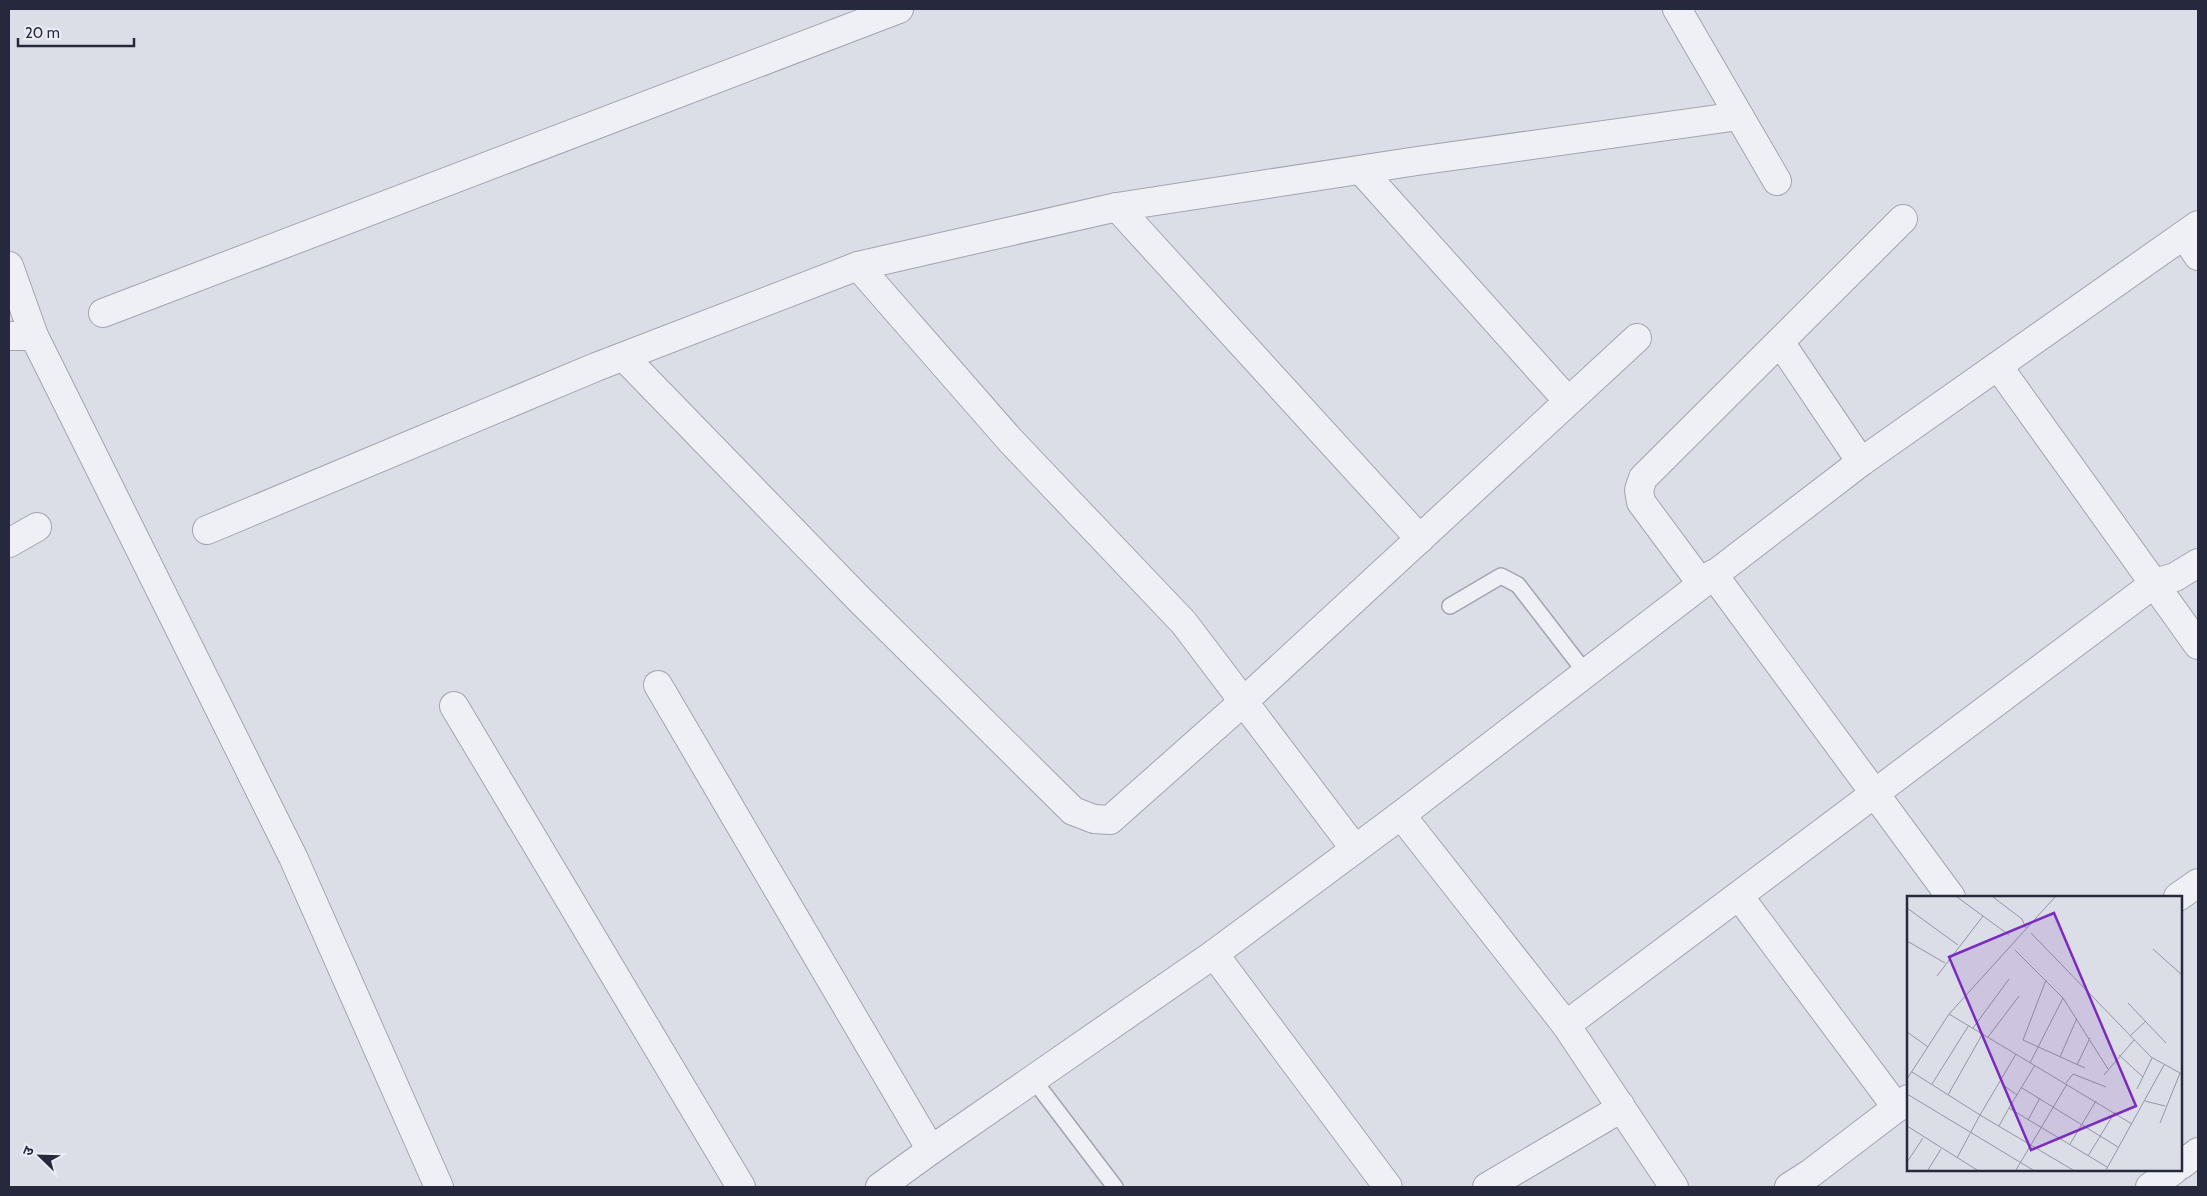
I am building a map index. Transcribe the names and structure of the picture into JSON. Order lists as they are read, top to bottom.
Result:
{
  "scale_bar": "20 m",
  "north": "top left"
}
